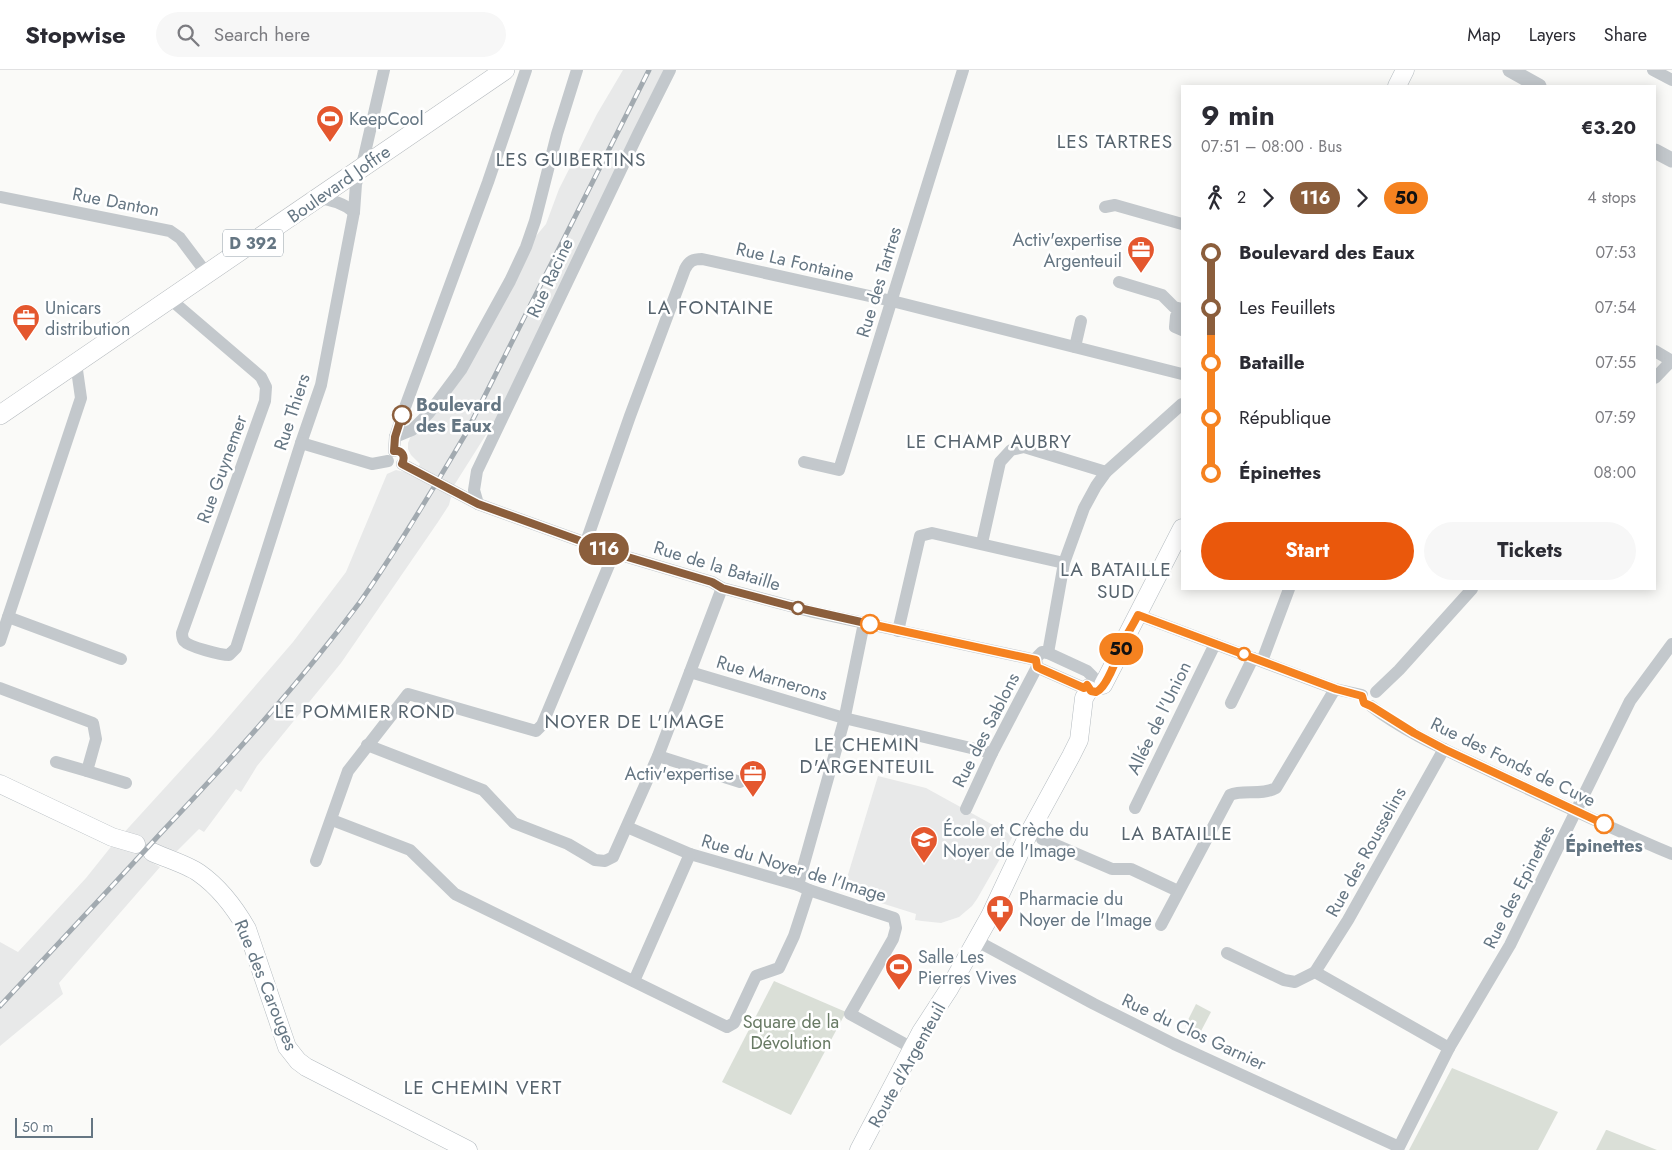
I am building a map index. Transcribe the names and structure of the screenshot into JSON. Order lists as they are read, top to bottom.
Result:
{
  "streets": {
    "main road": [
      "Boulevard Joffre",
      "D 392",
      "Rue des Carouges",
      "Route d'Argenteuil"
    ],
    "street": [
      "Rue Danton",
      "Rue La Fontaine",
      "Rue Racine",
      "Rue des Tartres",
      "Rue Thiers",
      "Rue Guynemer",
      "Rue de la Bataille",
      "Rue Marnerons",
      "Allée de l'Union",
      "Rue des Sablons",
      "Rue des Fonds de Cuve",
      "Rue des Rousselins",
      "Rue du Noyer de l'Image",
      "Rue des Epinettes",
      "Rue du Clos Garnier"
    ]
  },
  "crossings": [
    ["Boulevard Joffre", "Rue Danton"],
    ["Boulevard Joffre", "Rue Thiers"],
    ["Boulevard Joffre", "Rue Guynemer"],
    ["Rue La Fontaine", "Rue des Tartres"],
    ["Rue La Fontaine", "Rue de la Bataille"],
    ["Rue Racine", "Rue de la Bataille"],
    ["Rue Thiers", "Rue Guynemer"],
    ["Rue de la Bataille", "Rue des Sablons"],
    ["Rue de la Bataille", "Route d'Argenteuil"],
    ["Rue Marnerons", "Rue des Sablons"],
    ["Rue des Fonds de Cuve", "Rue des Rousselins"],
    ["Rue des Fonds de Cuve", "Rue des Epinettes"],
    ["Rue du Noyer de l'Image", "Route d'Argenteuil"],
    ["Rue des Epinettes", "Rue du Clos Garnier"],
    ["Rue du Clos Garnier", "Route d'Argenteuil"]
  ],
  "districts": [
    "LES TARTRES",
    "LES GUIBERTINS",
    "LA FONTAINE",
    "LE CHAMP AUBRY",
    "LA BATAILLE SUD",
    "LE POMMIER ROND",
    "NOYER DE L'IMAGE",
    "LE CHEMIN D'ARGENTEUIL",
    "LA BATAILLE",
    "LE CHEMIN VERT"
  ],
  "parks": ["Square de la Dévolution"],
  "places": {
    "sports": ["KeepCool", "Salle Les Pierres Vives"],
    "office": ["Activ'expertise Argenteuil", "Unicars distribution", "Activ'expertise"],
    "other": ["Boulevard des Eaux", "Épinettes"],
    "school or university": ["École et Crèche du Noyer de l'Image"],
    "pharmacy": ["Pharmacie du Noyer de l'Image"]
  },
  "lines": ["bus line 116", "bus line 50"],
  "scale_bar": "50 m",
  "page": {
    "header": "Stopwise",
    "search": "Search here",
    "nav": ["Map", "Layers", "Share"],
    "on_map": ["116", "50"],
    "heading": ["9 min", "07:51 – 08:00 · Bus", "€3.20"],
    "legs": [
      "2",
      "116",
      "50",
      "4 stops"
    ],
    "list": [
      {
        "name": "Boulevard des Eaux",
        "value": "07:53"
      },
      {
        "name": "Les Feuillets",
        "value": "07:54"
      },
      {
        "name": "Bataille",
        "value": "07:55"
      },
      {
        "name": "République",
        "value": "07:59"
      },
      {
        "name": "Épinettes",
        "value": "08:00"
      }
    ],
    "buttons": ["Start", "Tickets"],
    "scale": "50 m"
  }
}
